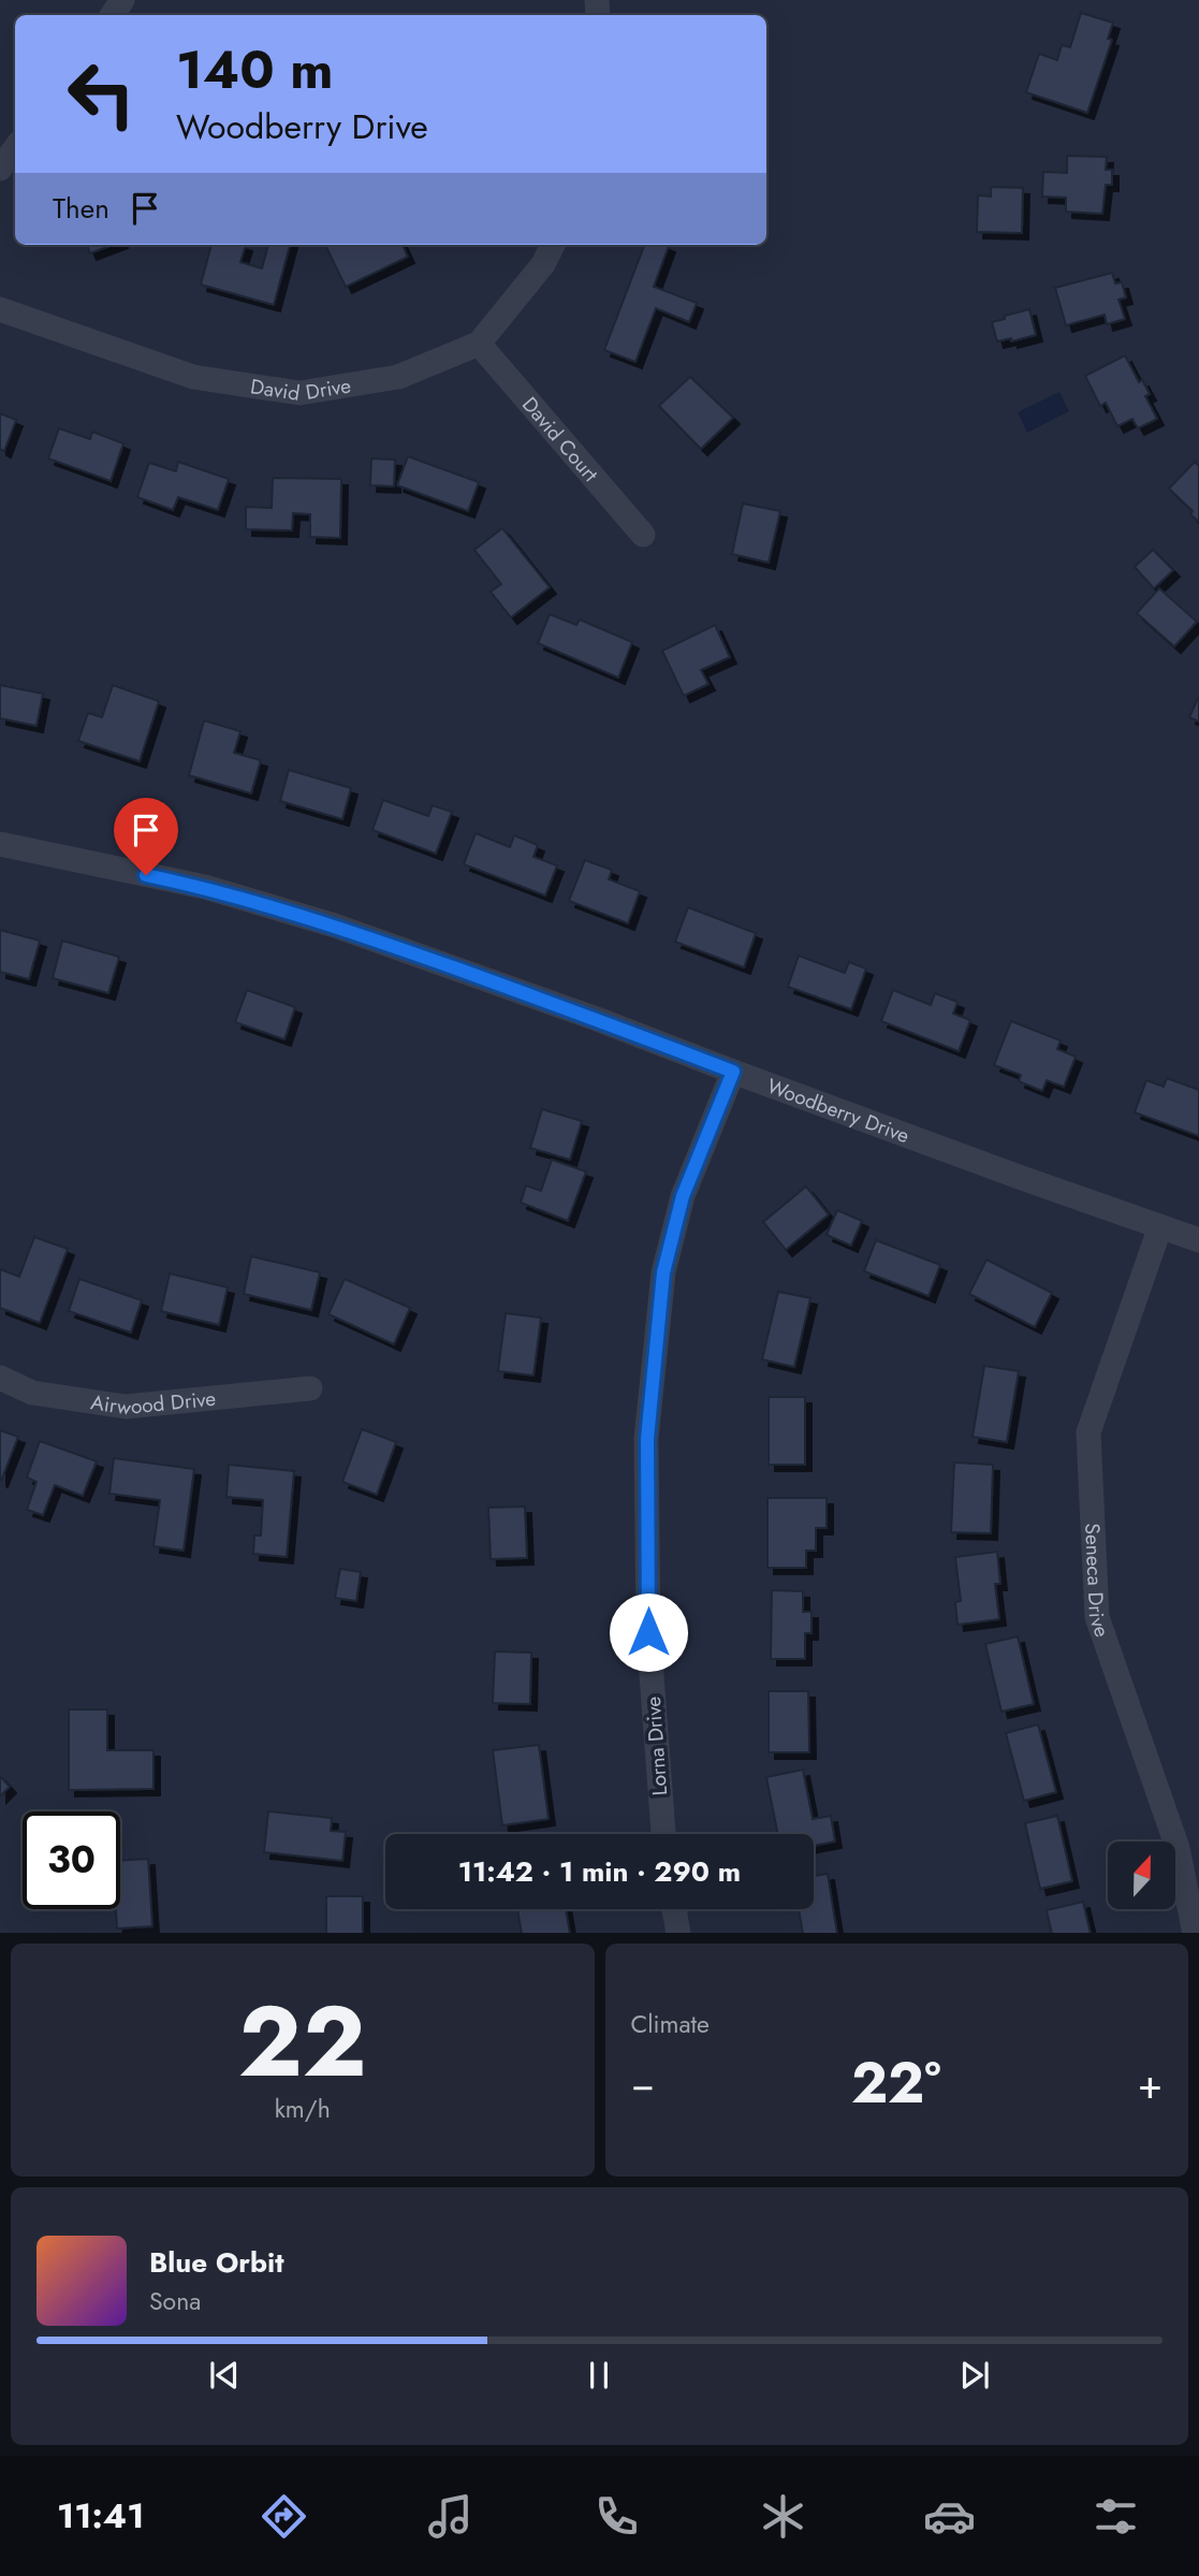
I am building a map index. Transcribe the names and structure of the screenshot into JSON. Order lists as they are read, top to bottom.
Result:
{
  "streets": {
    "street": [
      "David Drive",
      "David Court",
      "Woodberry Drive",
      "Airwood Drive",
      "Seneca Drive",
      "Lorna Drive"
    ]
  },
  "crossings": [
    ["David Drive", "David Court"],
    ["Woodberry Drive", "Seneca Drive"],
    ["Woodberry Drive", "Lorna Drive"]
  ],
  "north": "top",
  "page": {
    "turn": ["140 m", "Woodberry Drive"],
    "then": "Then",
    "limit": "30",
    "trip": "11:42 · 1 min · 290 m",
    "tile": [
      ["22", "km/h"],
      "Climate"
    ],
    "heat": ["−", "22°", "+"],
    "song": ["Blue Orbit", "Sona"],
    "tabs": "11:41"
  }
}
